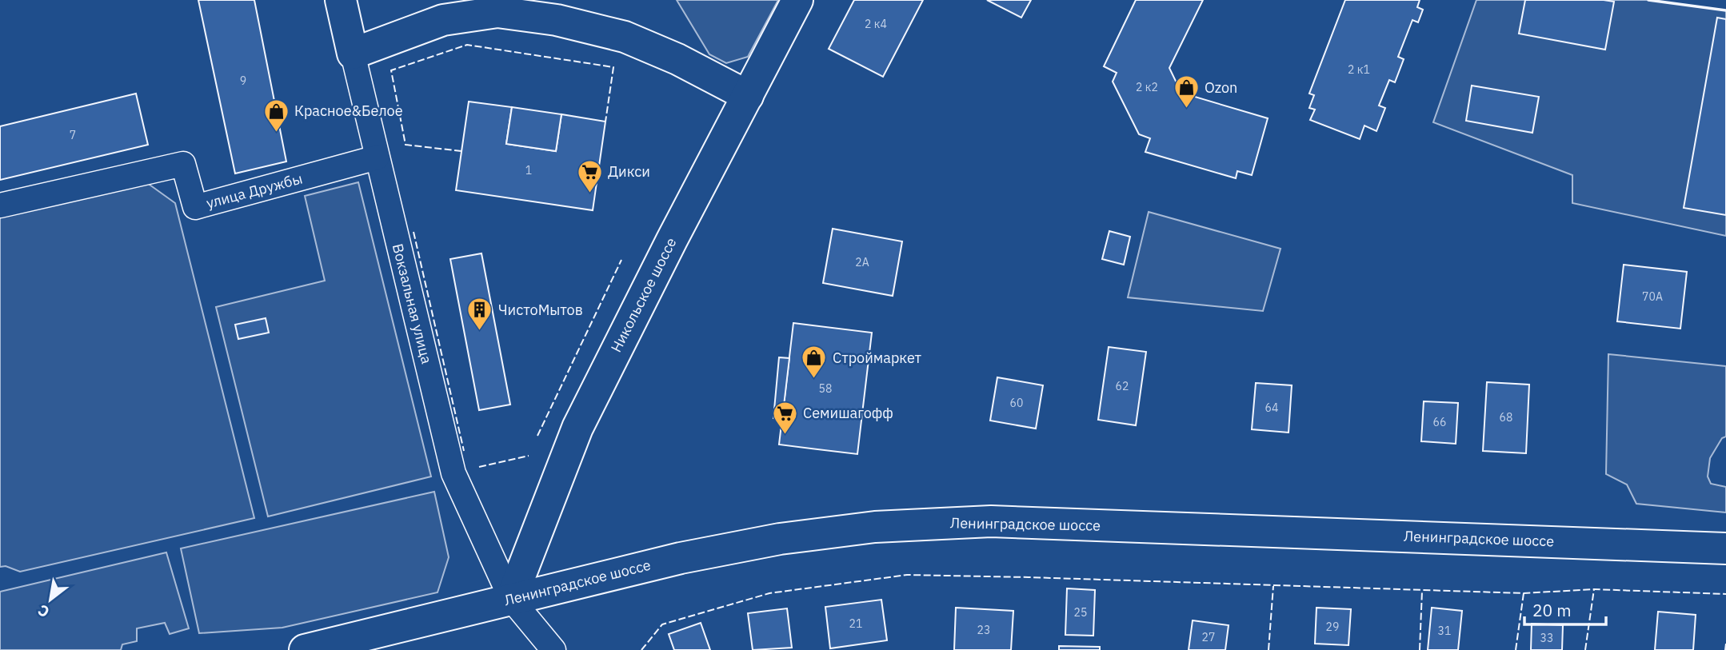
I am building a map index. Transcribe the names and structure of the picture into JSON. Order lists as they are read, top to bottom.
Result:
{
  "streets": {
    "main road": ["Никольское шоссе", "Вокзальная улица", "Ленинградское шоссе"],
    "street": ["улица Дружбы"]
  },
  "crossings": [
    ["улица Дружбы", "Вокзальная улица"],
    ["Никольское шоссе", "Вокзальная улица"],
    ["Никольское шоссе", "Ленинградское шоссе"],
    ["Вокзальная улица", "Ленинградское шоссе"]
  ],
  "places": {
    "shop": ["Ozon", "Красное&Белое", "Строймаркет"],
    "supermarket": ["Дикси", "Семишагофф"],
    "building": ["ЧистоМытов"]
  },
  "house_numbers": [
    "2 к4",
    "2 к1",
    "9",
    "2 к2",
    "7",
    "1",
    "2А",
    "70А",
    "62",
    "58",
    "60",
    "64",
    "68",
    "66",
    "25",
    "21",
    "29",
    "23",
    "31",
    "27",
    "33"
  ],
  "scale_bar": "20 m",
  "north": "bottom left"
}
